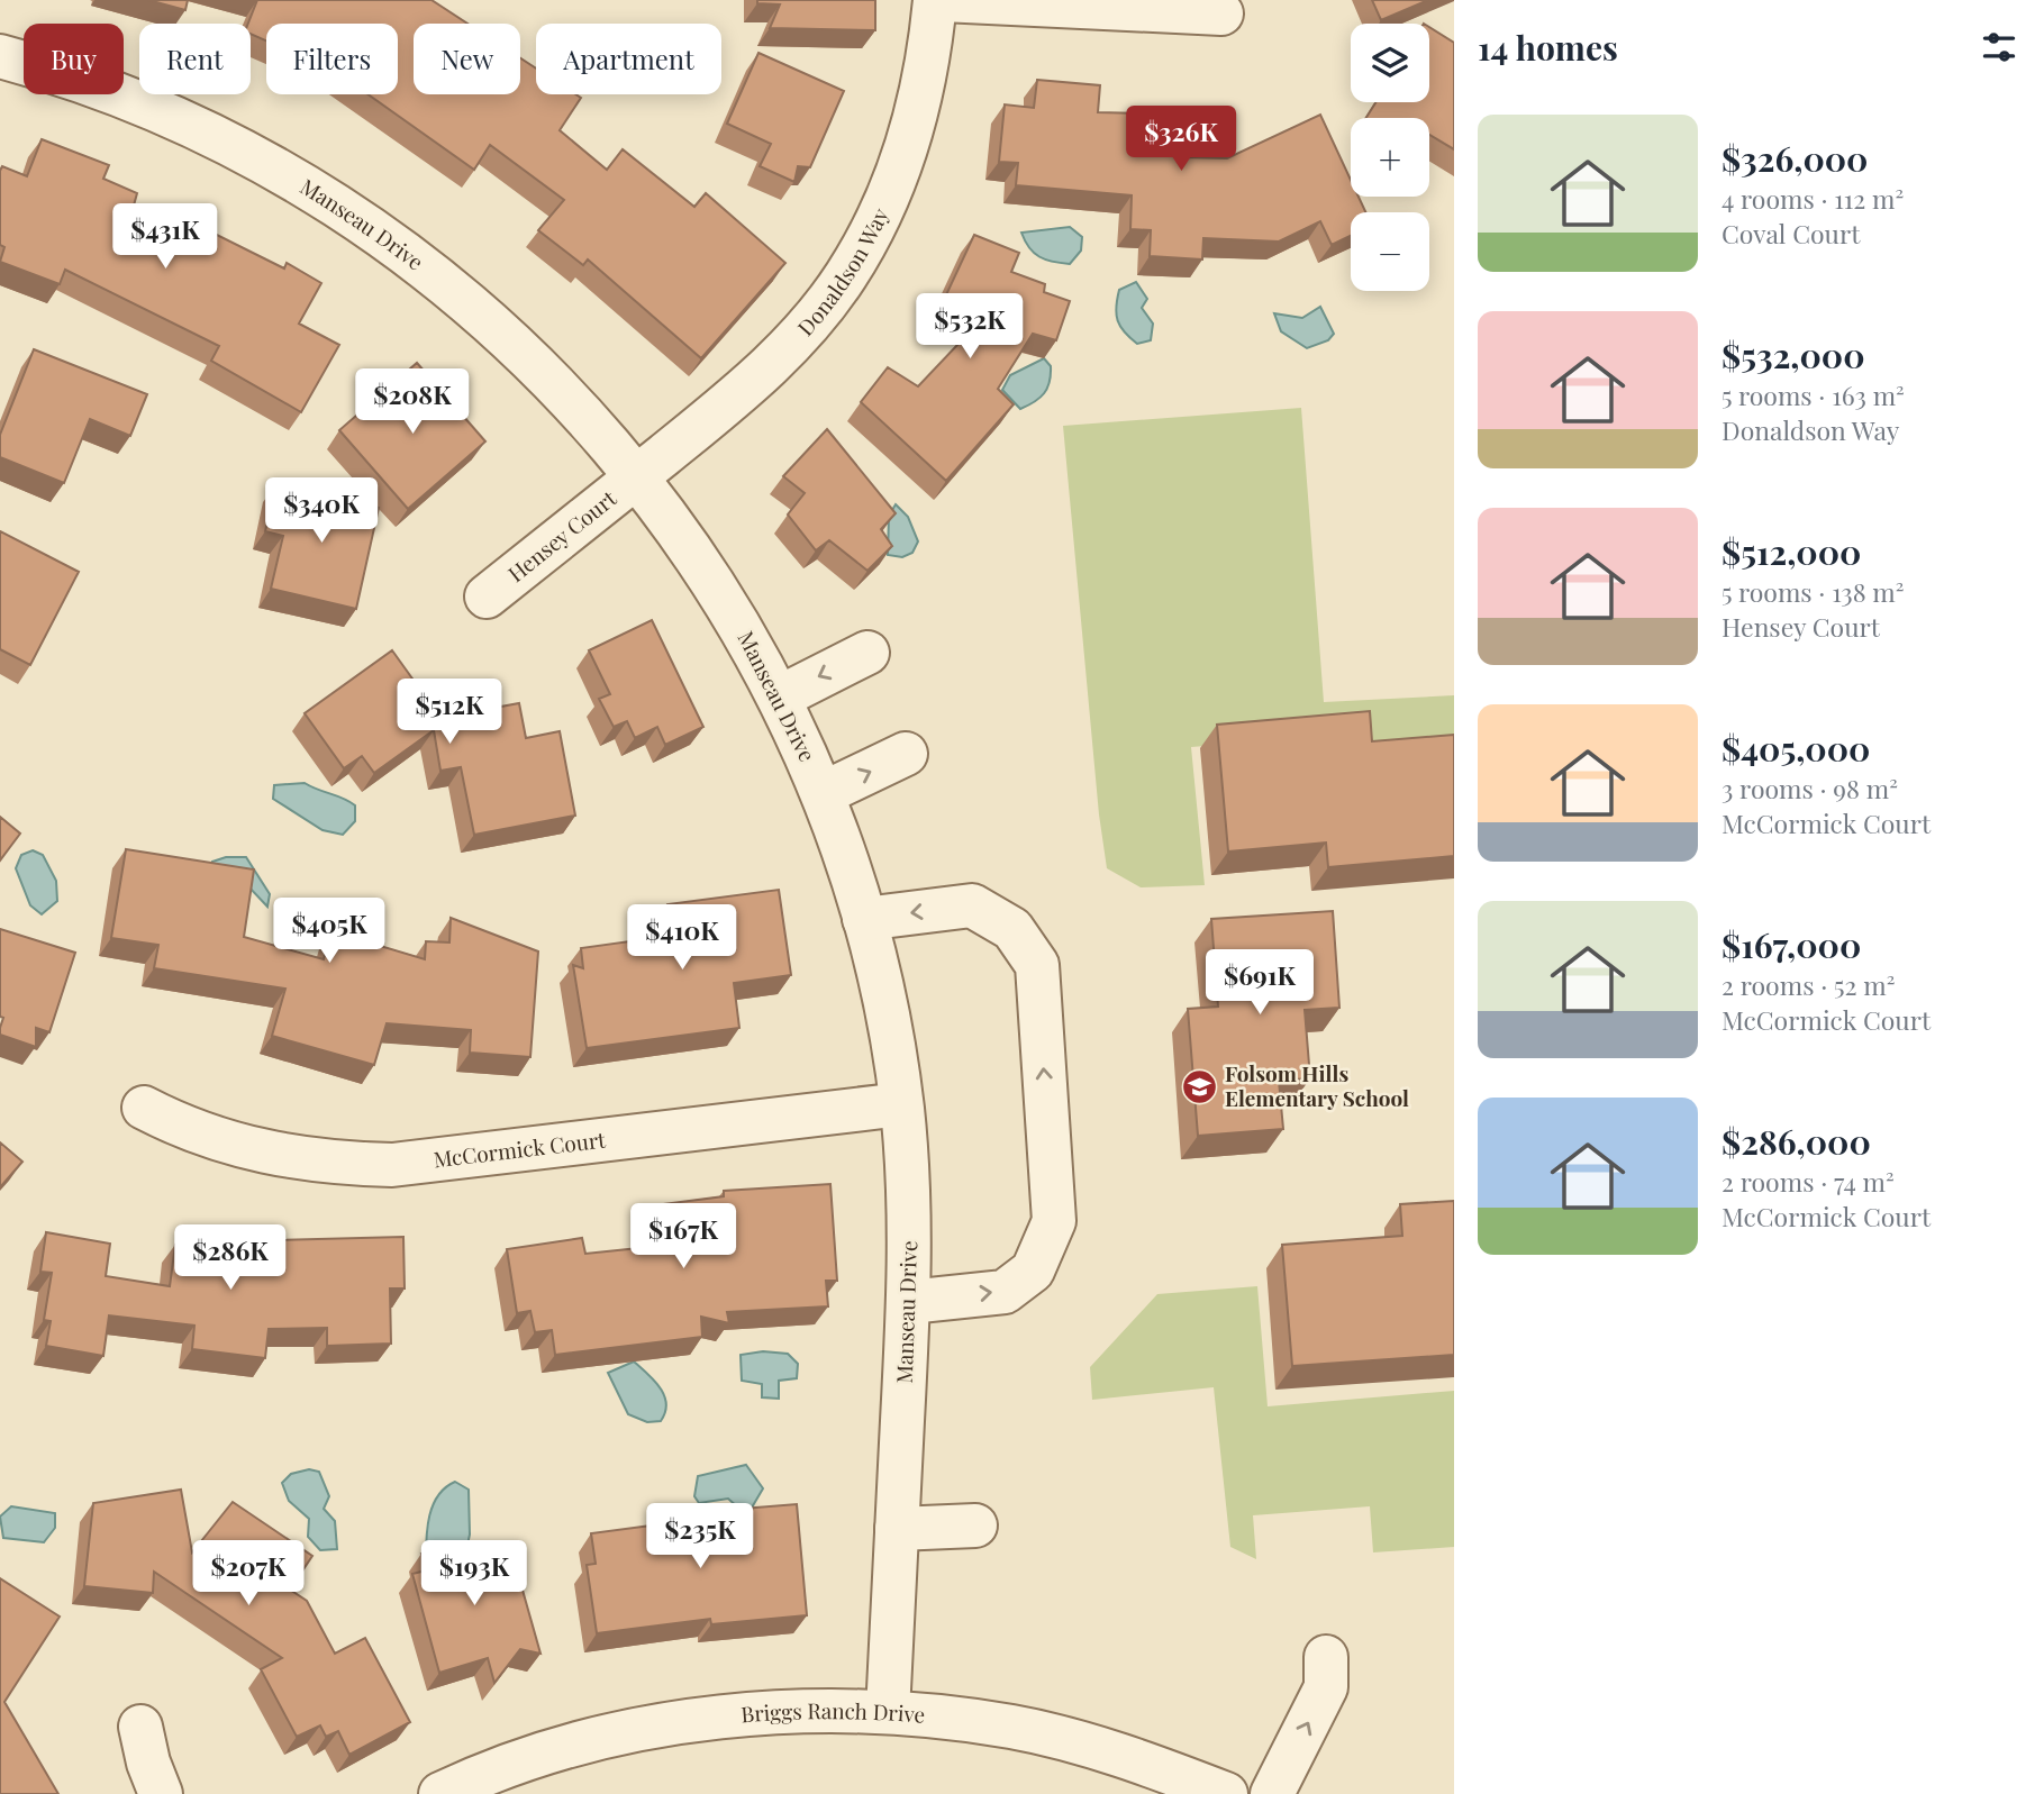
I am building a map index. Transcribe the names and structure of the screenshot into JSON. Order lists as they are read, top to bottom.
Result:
{
  "streets": {
    "street": [
      "Manseau Drive",
      "Donaldson Way",
      "Hensey Court",
      "McCormick Court",
      "Briggs Ranch Drive"
    ]
  },
  "crossings": [
    ["Manseau Drive", "Donaldson Way"],
    ["Manseau Drive", "Hensey Court"],
    ["Manseau Drive", "McCormick Court"],
    ["Manseau Drive", "Briggs Ranch Drive"],
    ["Donaldson Way", "Hensey Court"]
  ],
  "places": {
    "school or university": ["Folsom Hills Elementary School"]
  },
  "page": {
    "heading": "14 homes",
    "map_buttons": ["+", "−"],
    "chip": [
      "Buy",
      "Rent",
      "Filters",
      "New",
      "Apartment"
    ],
    "list": [
      {
        "name": "$326,000",
        "note": "4 rooms · 112 m² · Coval Court"
      },
      {
        "name": "$532,000",
        "note": "5 rooms · 163 m² · Donaldson Way"
      },
      {
        "name": "$512,000",
        "note": "5 rooms · 138 m² · Hensey Court"
      },
      {
        "name": "$405,000",
        "note": "3 rooms · 98 m² · McCormick Court"
      },
      {
        "name": "$167,000",
        "note": "2 rooms · 52 m² · McCormick Court"
      },
      {
        "name": "$286,000",
        "note": "2 rooms · 74 m² · McCormick Court"
      }
    ],
    "price": [
      "$326K",
      "$431K",
      "$532K",
      "$208K",
      "$340K",
      "$512K",
      "$405K",
      "$410K",
      "$691K",
      "$167K",
      "$286K",
      "$235K",
      "$207K",
      "$193K"
    ]
  }
}
